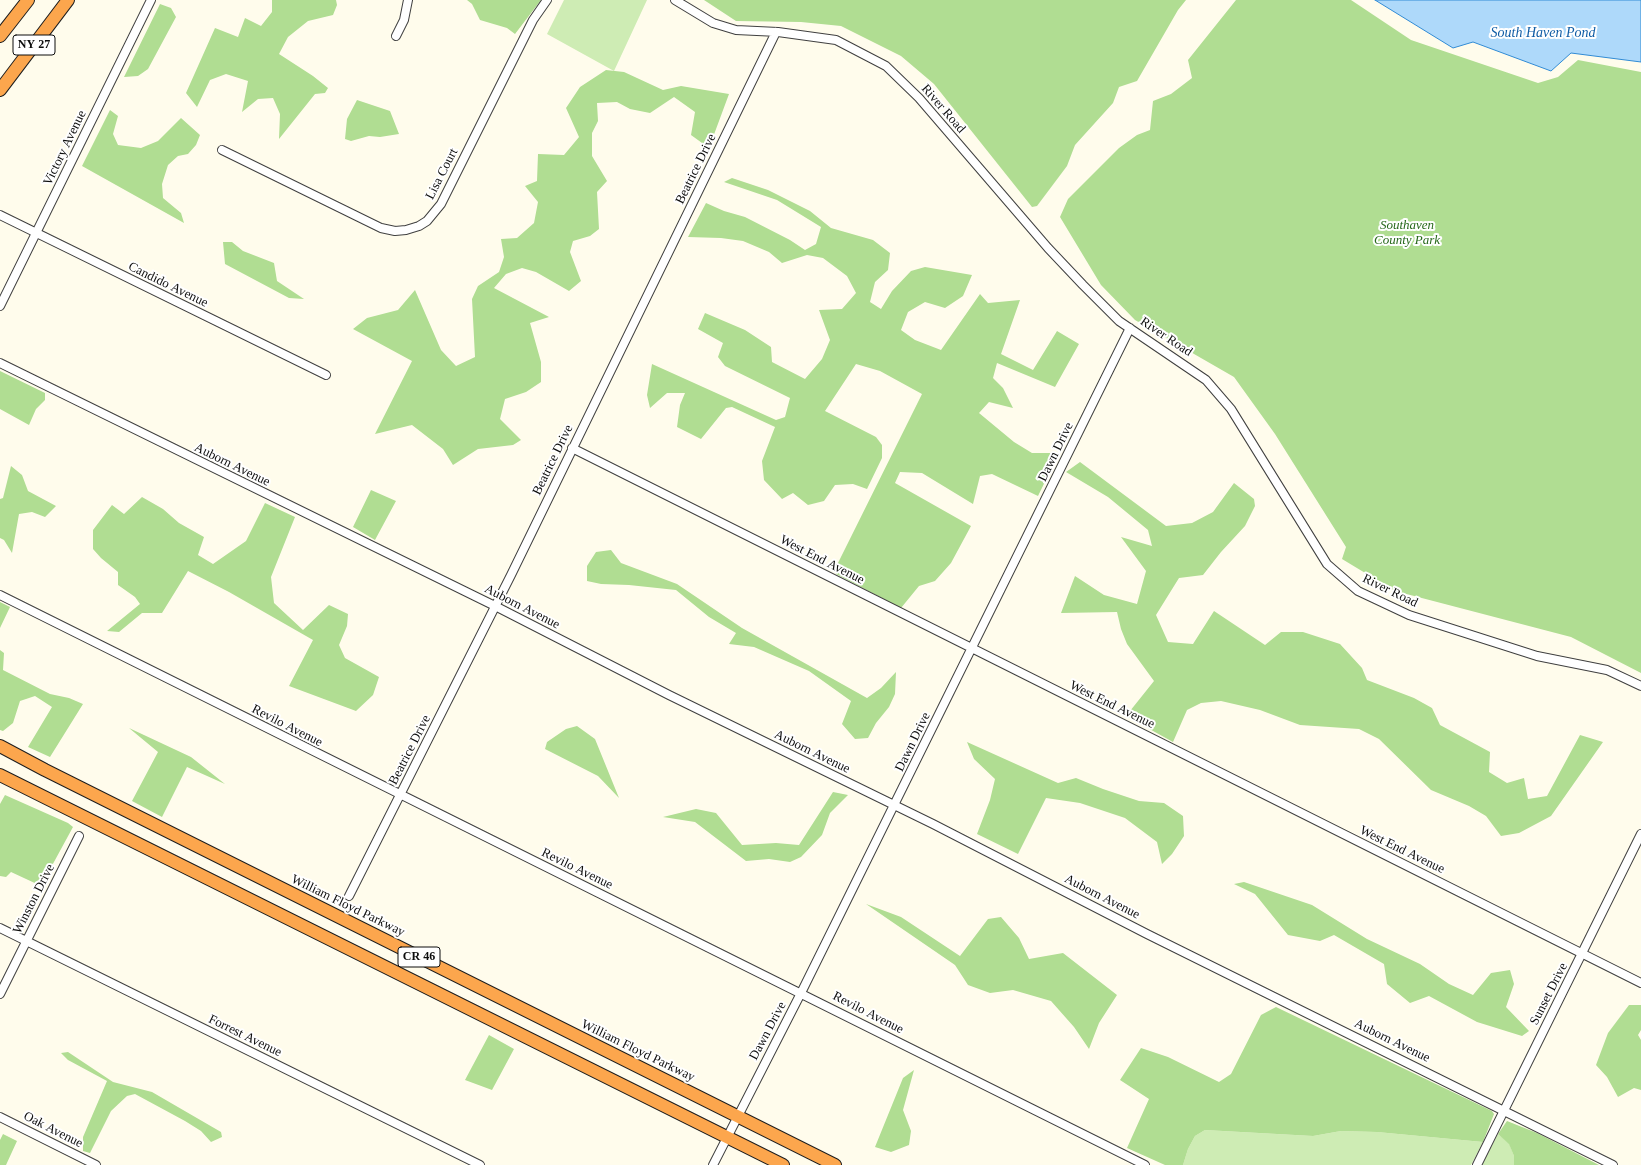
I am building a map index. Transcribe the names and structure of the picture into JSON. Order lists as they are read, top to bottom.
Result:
{
  "streets": {
    "highway": ["NY 27", "William Floyd Parkway", "CR 46"],
    "street": [
      "River Road",
      "Victory Avenue",
      "Beatrice Drive",
      "Lisa Court",
      "Candido Avenue",
      "Dawn Drive",
      "Auborn Avenue",
      "West End Avenue",
      "Revilo Avenue",
      "Winston Drive",
      "Sunset Drive",
      "Forrest Avenue",
      "Oak Avenue"
    ]
  },
  "crossings": [
    ["River Road", "Beatrice Drive"],
    ["River Road", "Dawn Drive"],
    ["Victory Avenue", "Candido Avenue"],
    ["Beatrice Drive", "Auborn Avenue"],
    ["Beatrice Drive", "West End Avenue"],
    ["Beatrice Drive", "Revilo Avenue"],
    ["Dawn Drive", "Auborn Avenue"],
    ["Dawn Drive", "West End Avenue"],
    ["Dawn Drive", "Revilo Avenue"],
    ["Dawn Drive", "William Floyd Parkway"],
    ["Dawn Drive", "CR 46"],
    ["Auborn Avenue", "Sunset Drive"],
    ["West End Avenue", "Sunset Drive"],
    ["Winston Drive", "Forrest Avenue"]
  ],
  "water": ["South Haven Pond"],
  "parks": ["Southaven County Park"]
}
